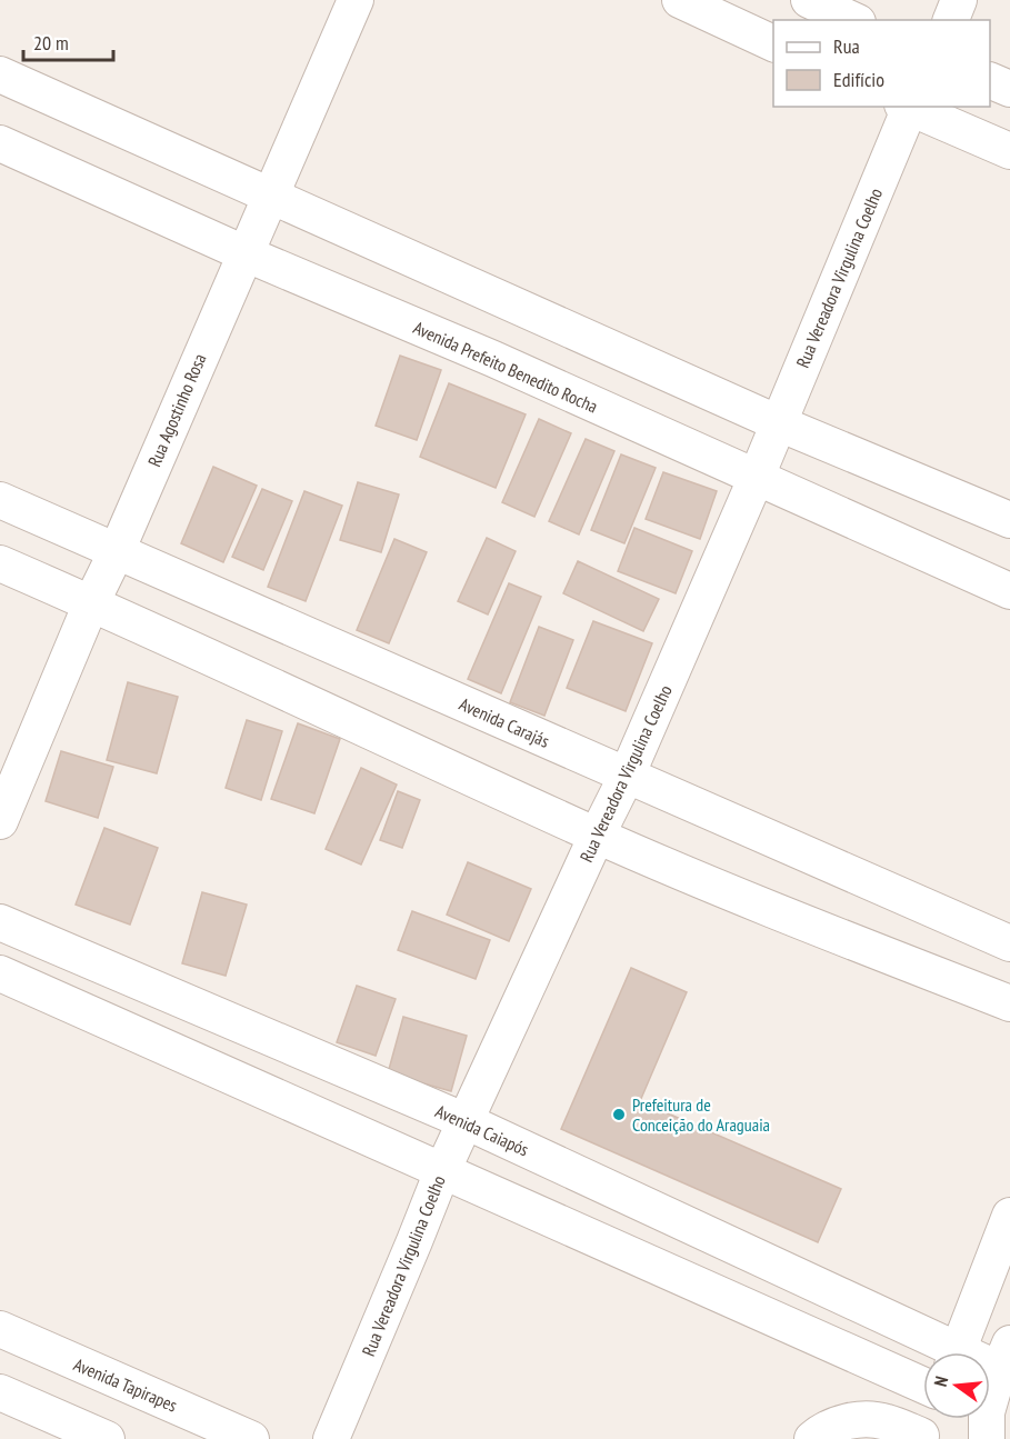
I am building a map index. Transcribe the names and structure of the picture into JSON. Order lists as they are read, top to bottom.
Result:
{
  "streets": {
    "street": [
      "Rua Vereadora Virgulina Coelho",
      "Avenida Prefeito Benedito Rocha",
      "Rua Agostinho Rosa",
      "Avenida Carajás",
      "Avenida Caiapós",
      "Avenida Tapirapes"
    ]
  },
  "crossings": [
    ["Rua Vereadora Virgulina Coelho", "Avenida Prefeito Benedito Rocha"],
    ["Rua Vereadora Virgulina Coelho", "Avenida Carajás"],
    ["Rua Vereadora Virgulina Coelho", "Avenida Caiapós"],
    ["Avenida Prefeito Benedito Rocha", "Rua Agostinho Rosa"],
    ["Rua Agostinho Rosa", "Avenida Carajás"]
  ],
  "places": ["Prefeitura de Conceição do Araguaia"],
  "legend": ["Rua", "Edifício"],
  "scale_bar": "20 m",
  "north": "left"
}
